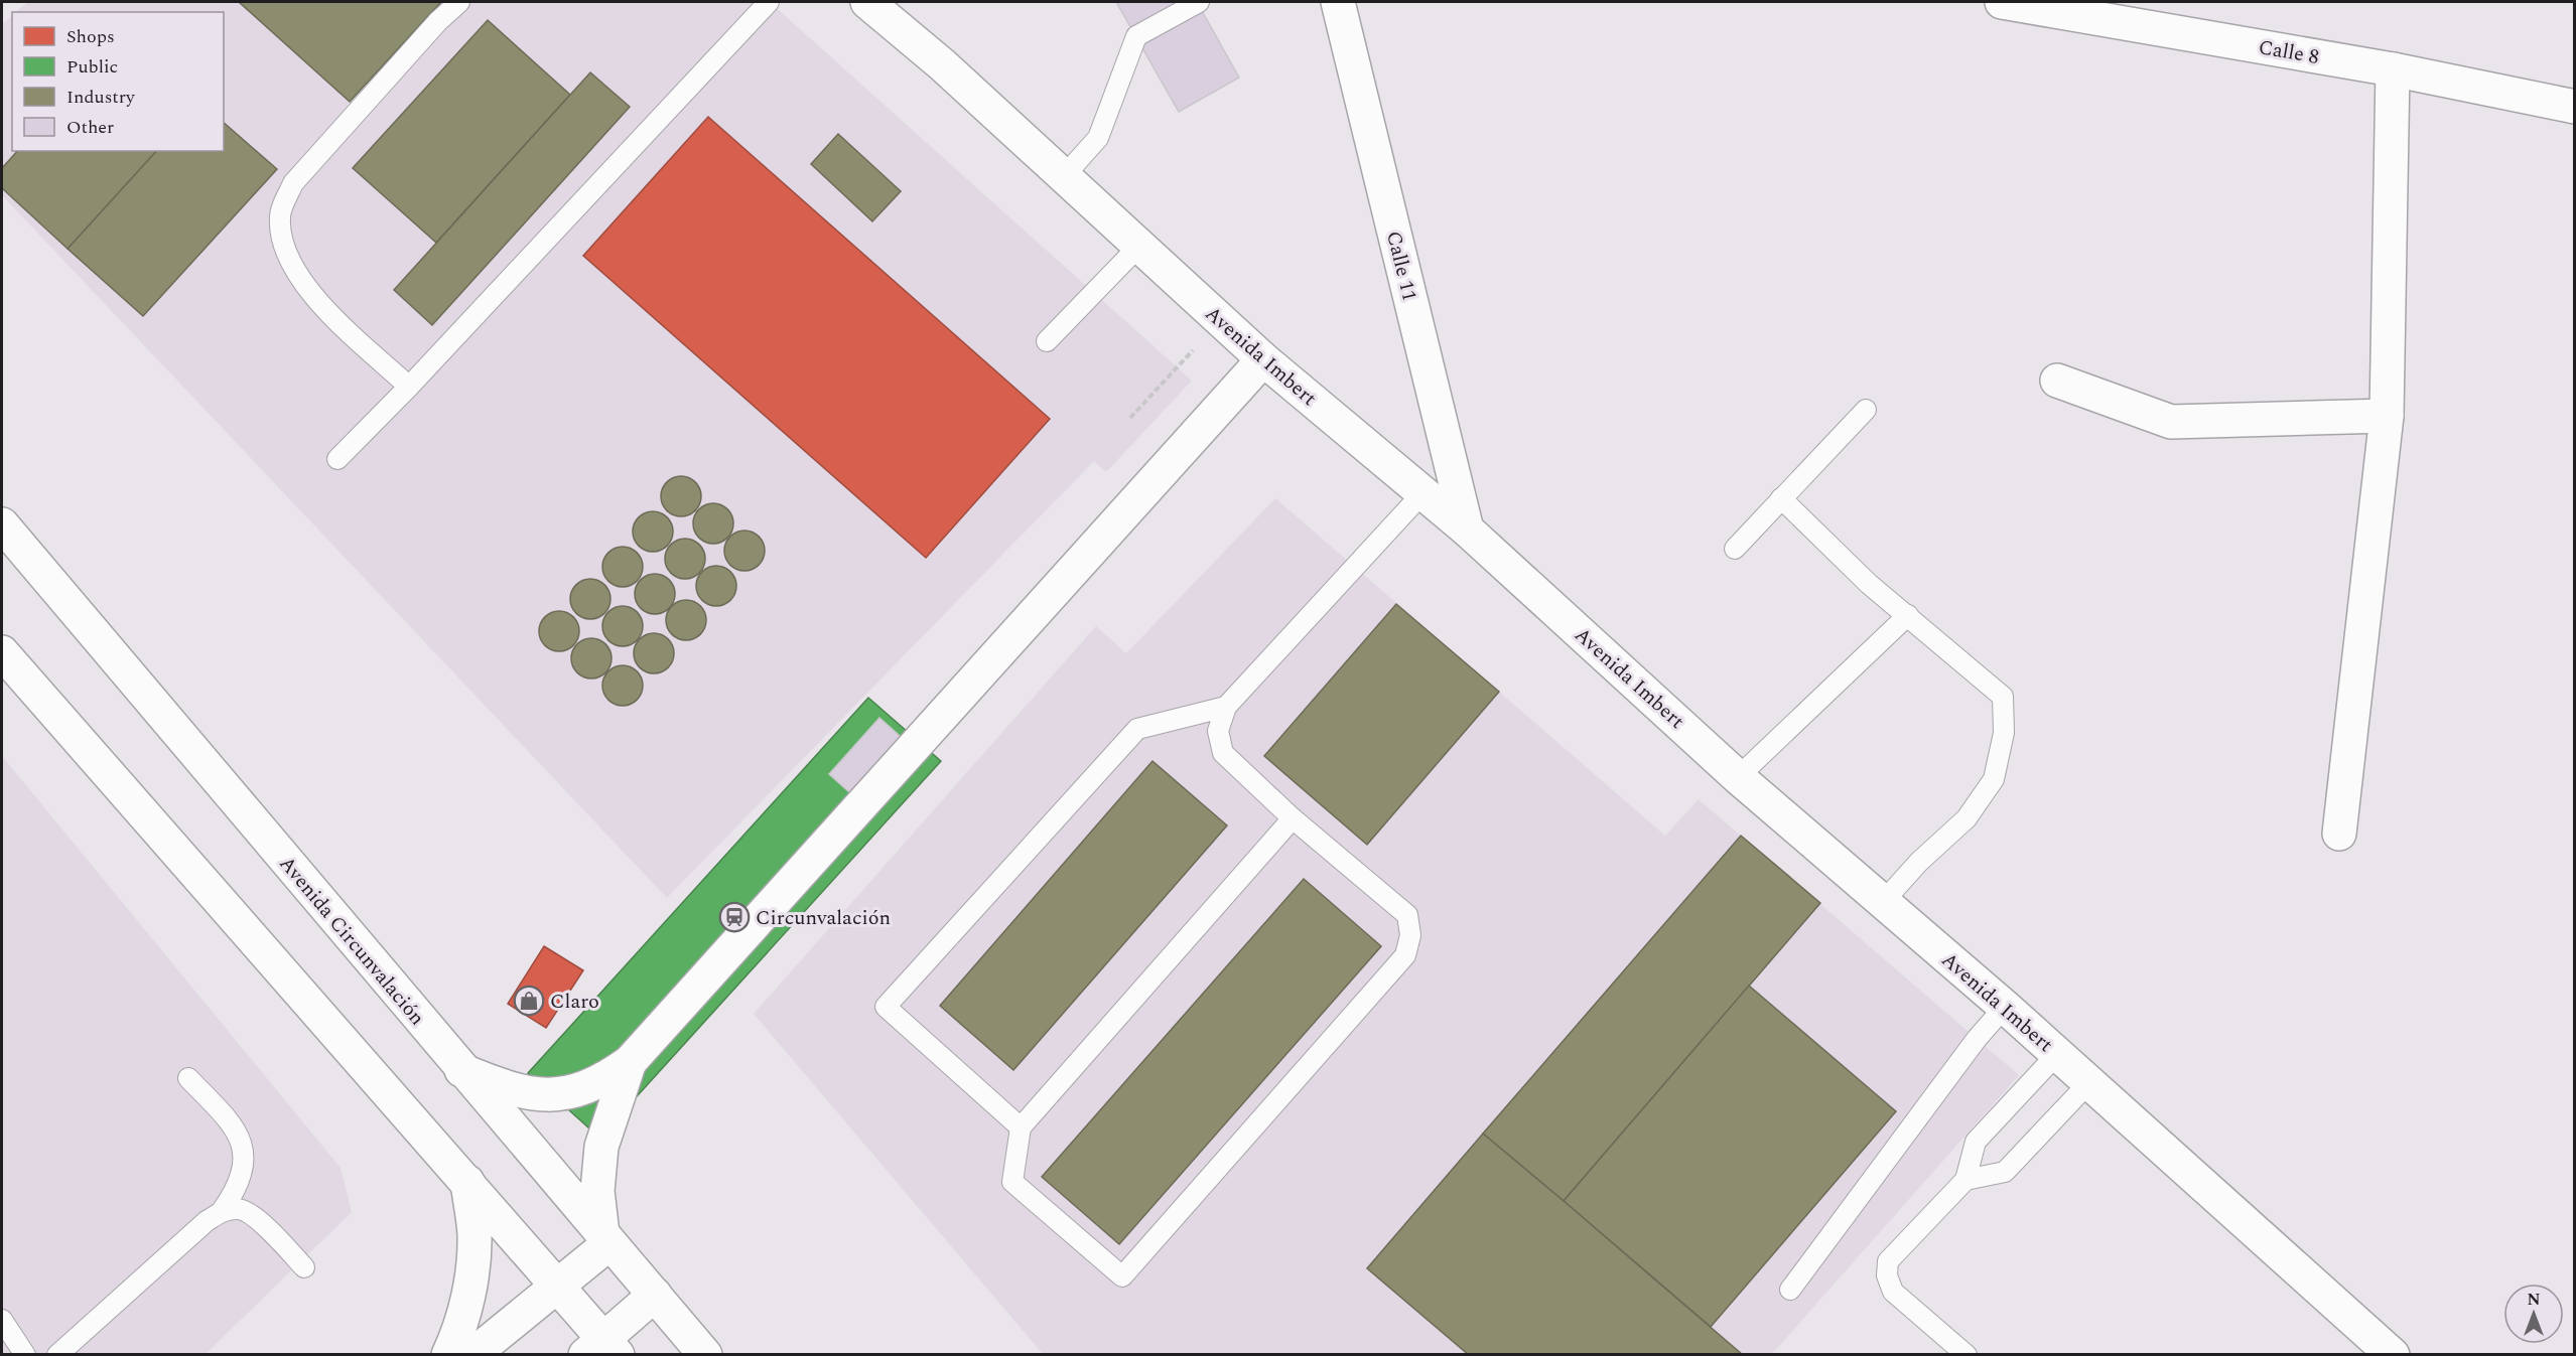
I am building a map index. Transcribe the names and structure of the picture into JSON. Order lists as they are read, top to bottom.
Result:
{
  "streets": {
    "main road": [
      "Calle 8",
      "Calle 11",
      "Avenida Imbert",
      "Avenida Circunvalación"
    ]
  },
  "crossings": [
    ["Calle 11", "Avenida Imbert"]
  ],
  "places": {
    "station": ["Circunvalación"],
    "shop": ["Claro"]
  },
  "legend": [
    "Shops",
    "Public",
    "Industry",
    "Other"
  ],
  "north": "top"
}
